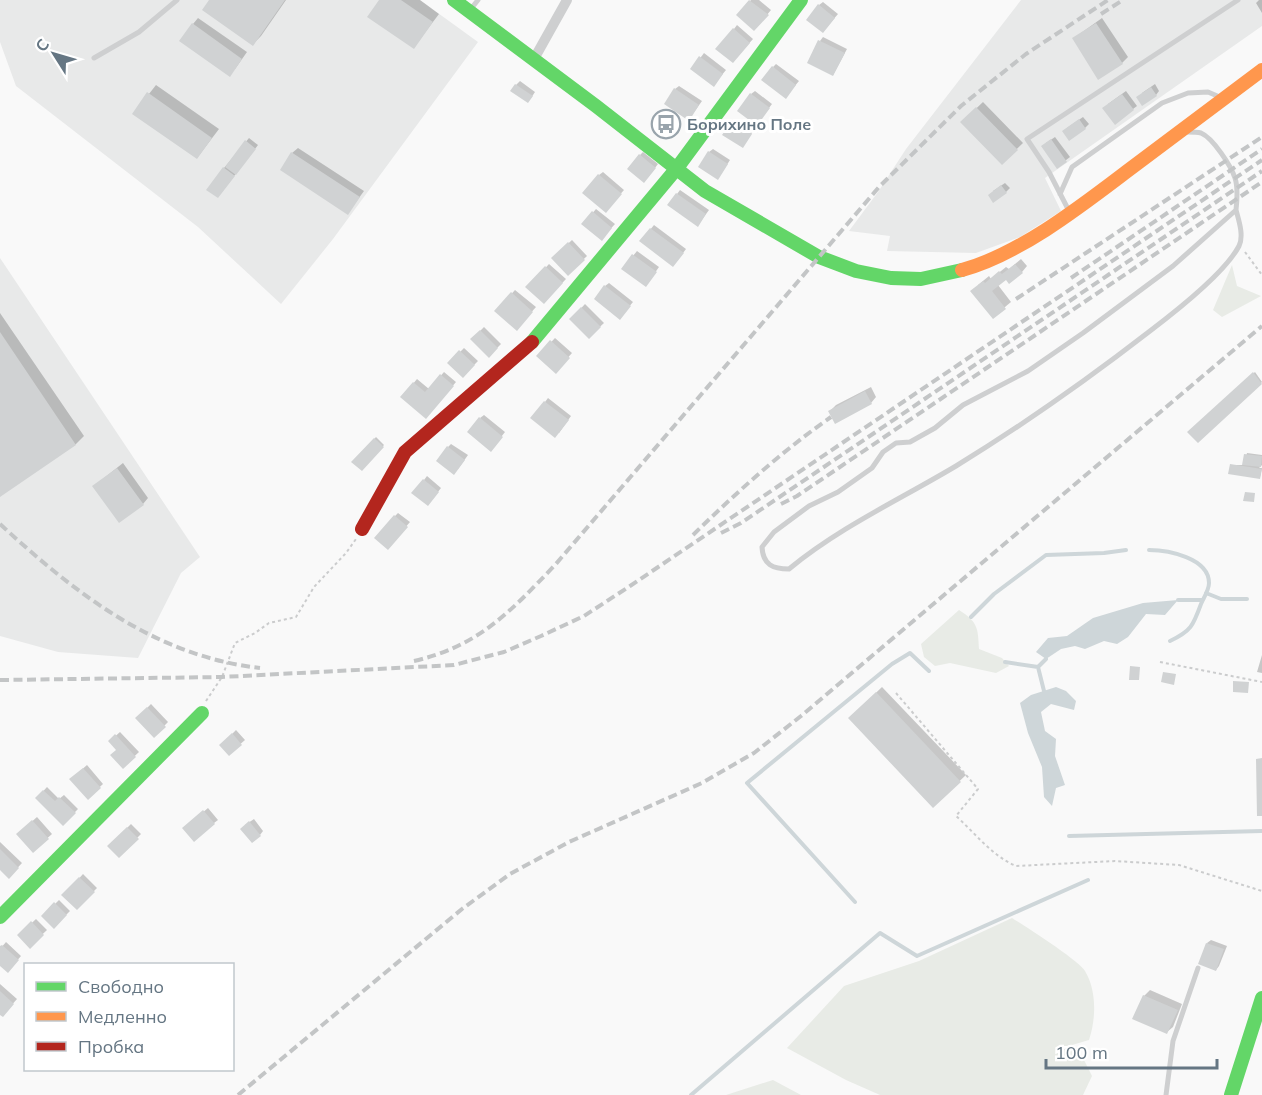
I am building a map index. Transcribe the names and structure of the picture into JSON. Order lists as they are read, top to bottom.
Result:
{
  "places": {
    "bus stop": ["Борихино Поле"]
  },
  "legend": ["Свободно", "Медленно", "Пробка"],
  "scale_bar": "100 m",
  "north": "top left"
}
